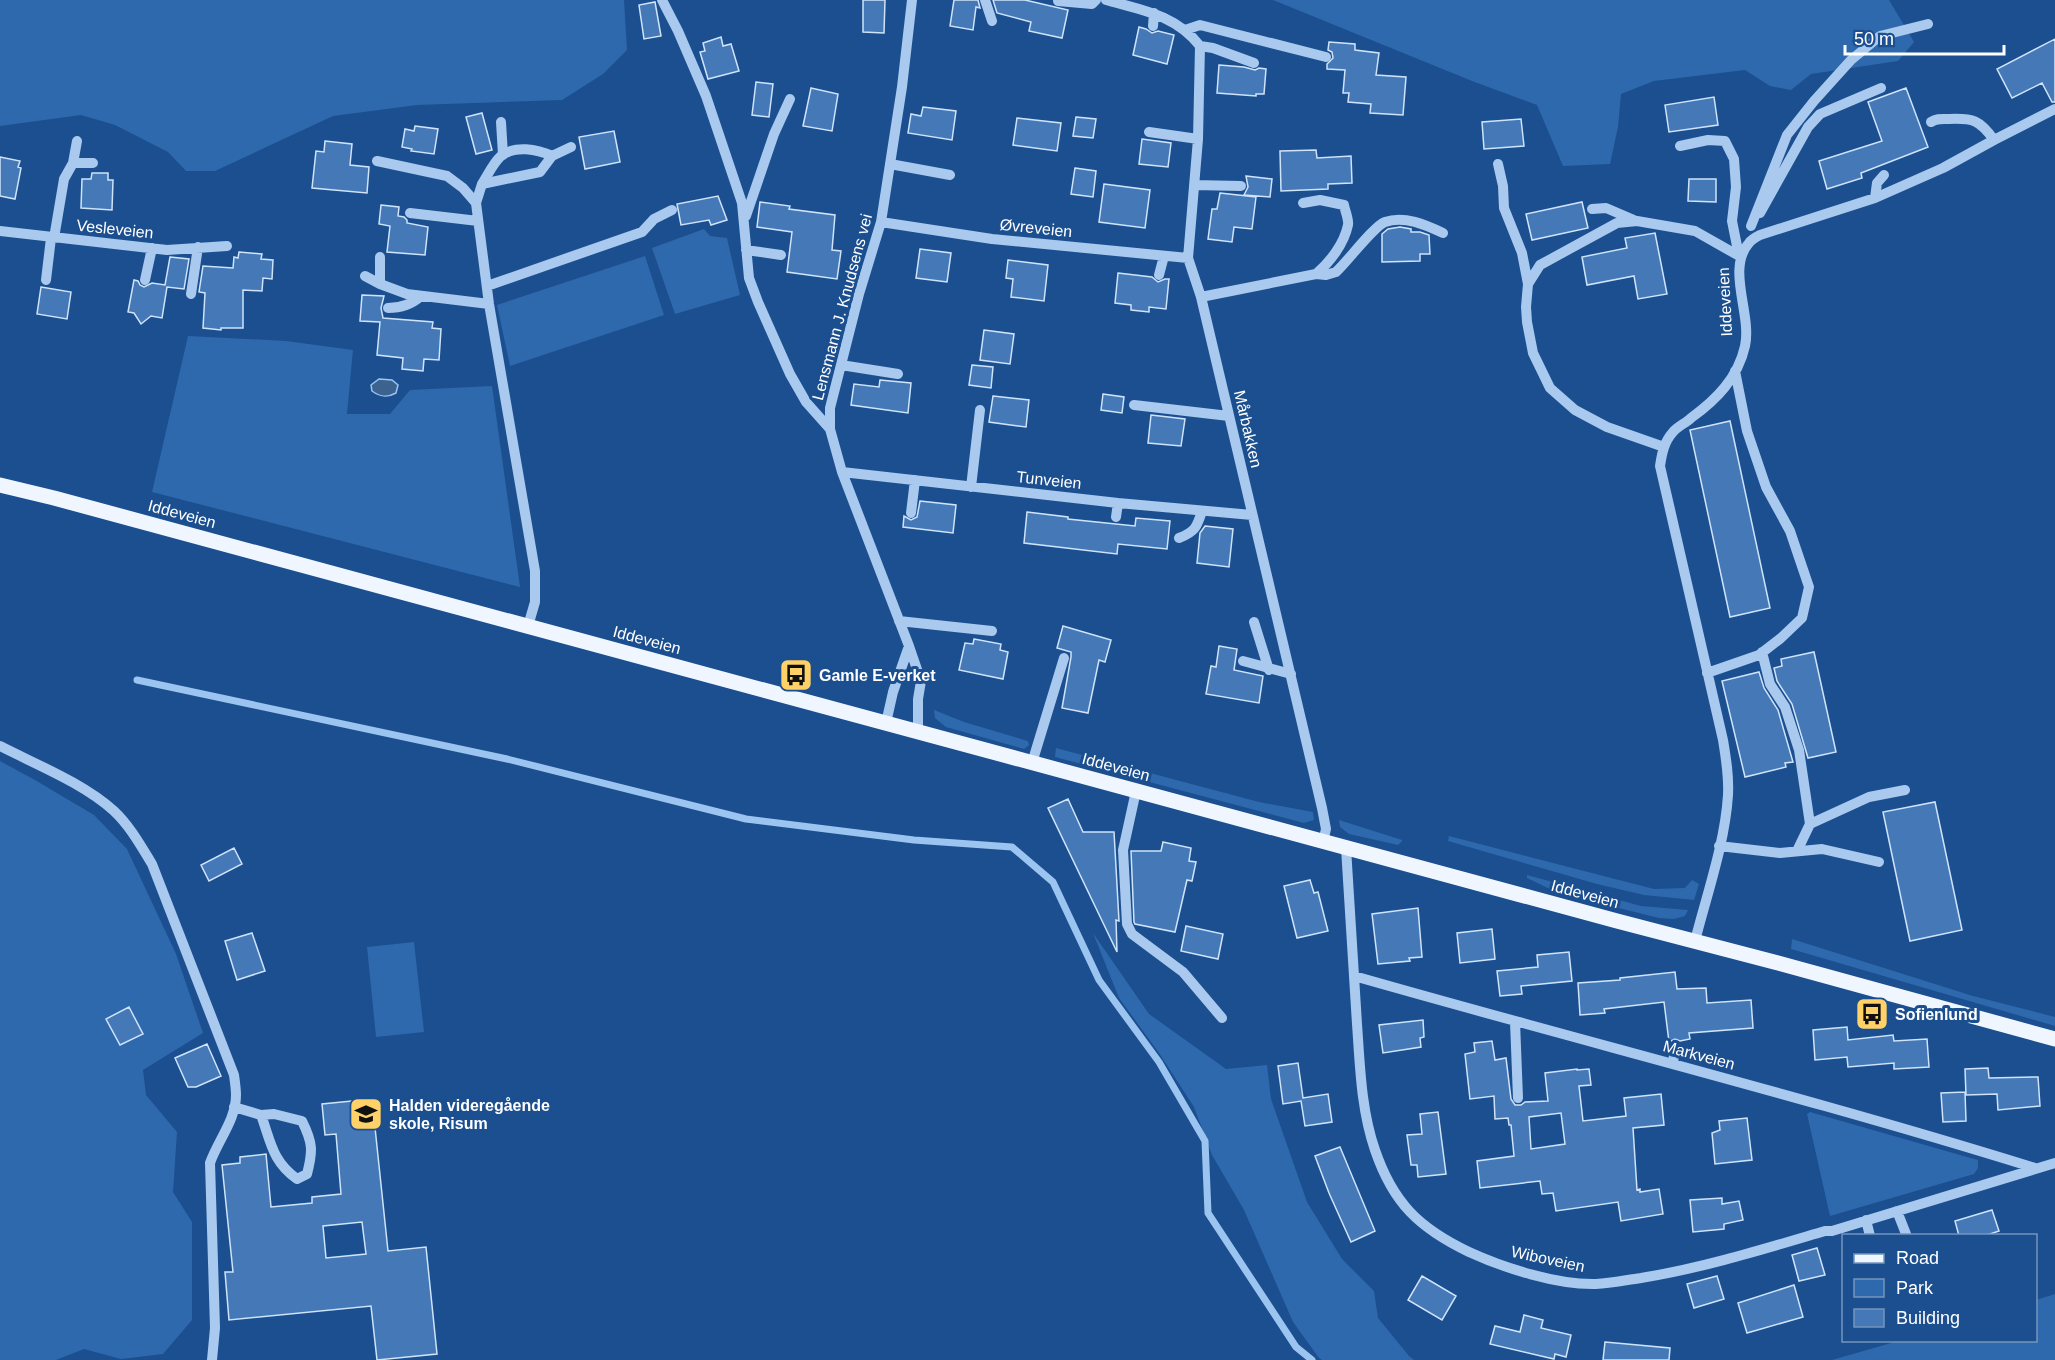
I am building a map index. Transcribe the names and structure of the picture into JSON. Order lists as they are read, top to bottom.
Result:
{
  "streets": {
    "main road": ["Iddeveien"],
    "street": [
      "Øvreveien",
      "Vesleveien",
      "Lensmann J. Knudsens vei",
      "Mårbakken",
      "Tunveien",
      "Markveien",
      "Wiboveien"
    ]
  },
  "crossings": [
    ["Øvreveien", "Lensmann J. Knudsens vei"],
    ["Øvreveien", "Mårbakken"],
    ["Iddeveien", "Lensmann J. Knudsens vei"],
    ["Iddeveien", "Mårbakken"],
    ["Iddeveien", "Wiboveien"],
    ["Lensmann J. Knudsens vei", "Tunveien"],
    ["Mårbakken", "Tunveien"],
    ["Markveien", "Wiboveien"]
  ],
  "places": {
    "bus stop": ["Gamle E-verket", "Sofienlund"],
    "school or university": ["Halden videregående skole, Risum"]
  },
  "legend": ["Road", "Park", "Building"],
  "scale_bar": "50 m"
}
